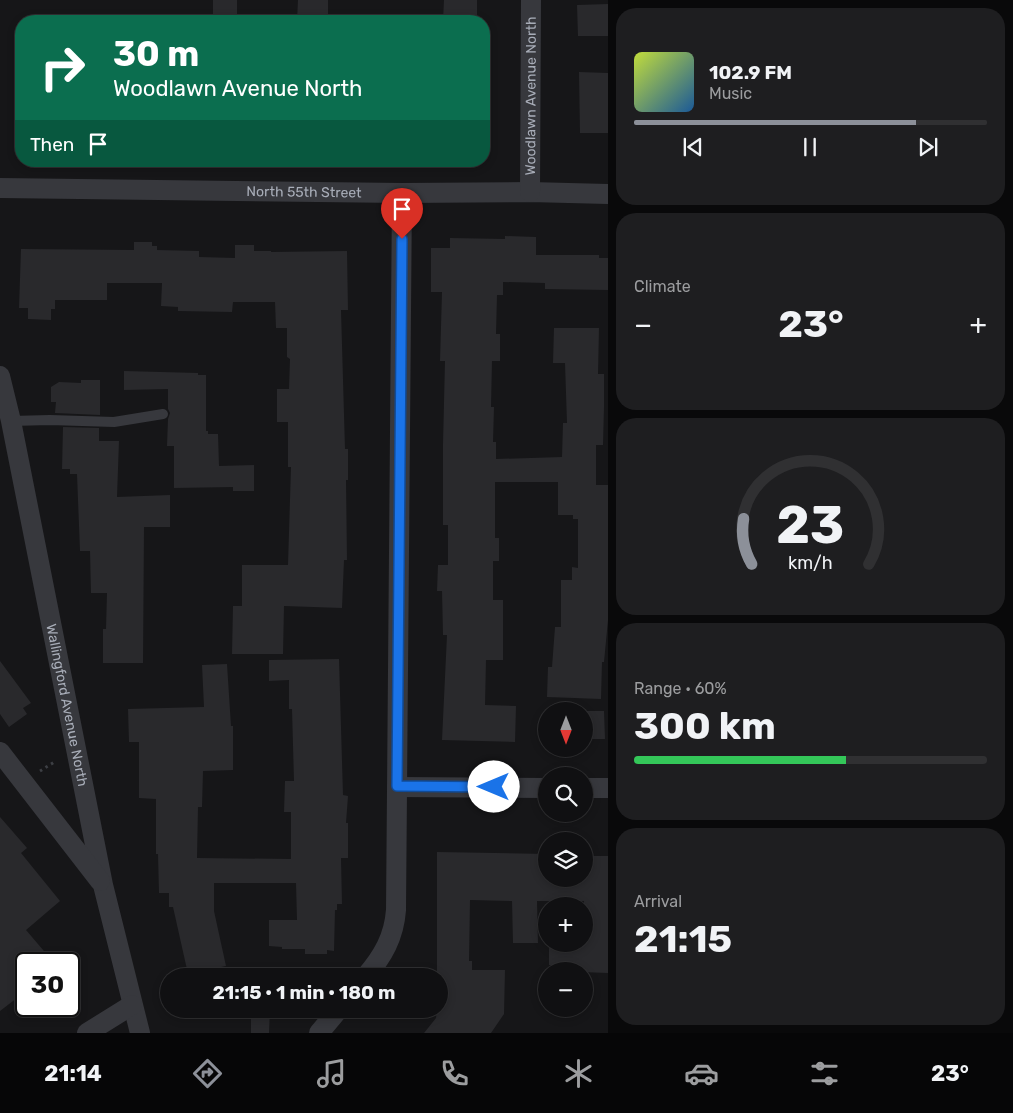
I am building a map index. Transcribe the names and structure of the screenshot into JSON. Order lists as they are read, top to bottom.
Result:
{
  "streets": {
    "street": ["Woodlawn Avenue North", "North 55th Street", "Wallingford Avenue North"]
  },
  "crossings": [
    ["Woodlawn Avenue North", "North 55th Street"]
  ],
  "north": "bottom",
  "page": {
    "turn": ["30 m", "Woodlawn Avenue North"],
    "song": ["102.9 FM", "Music"],
    "then": "Then",
    "tile": [
      "Climate",
      ["Range · 60%", "300 km"],
      ["Arrival", "21:15"]
    ],
    "heat": ["−", "23°", "+"],
    "map_buttons": ["+", "−"],
    "limit": "30",
    "trip": "21:15 · 1 min · 180 m",
    "tabs": ["21:14", "23°"],
    "gauge": ["23", "km/h"]
  }
}
